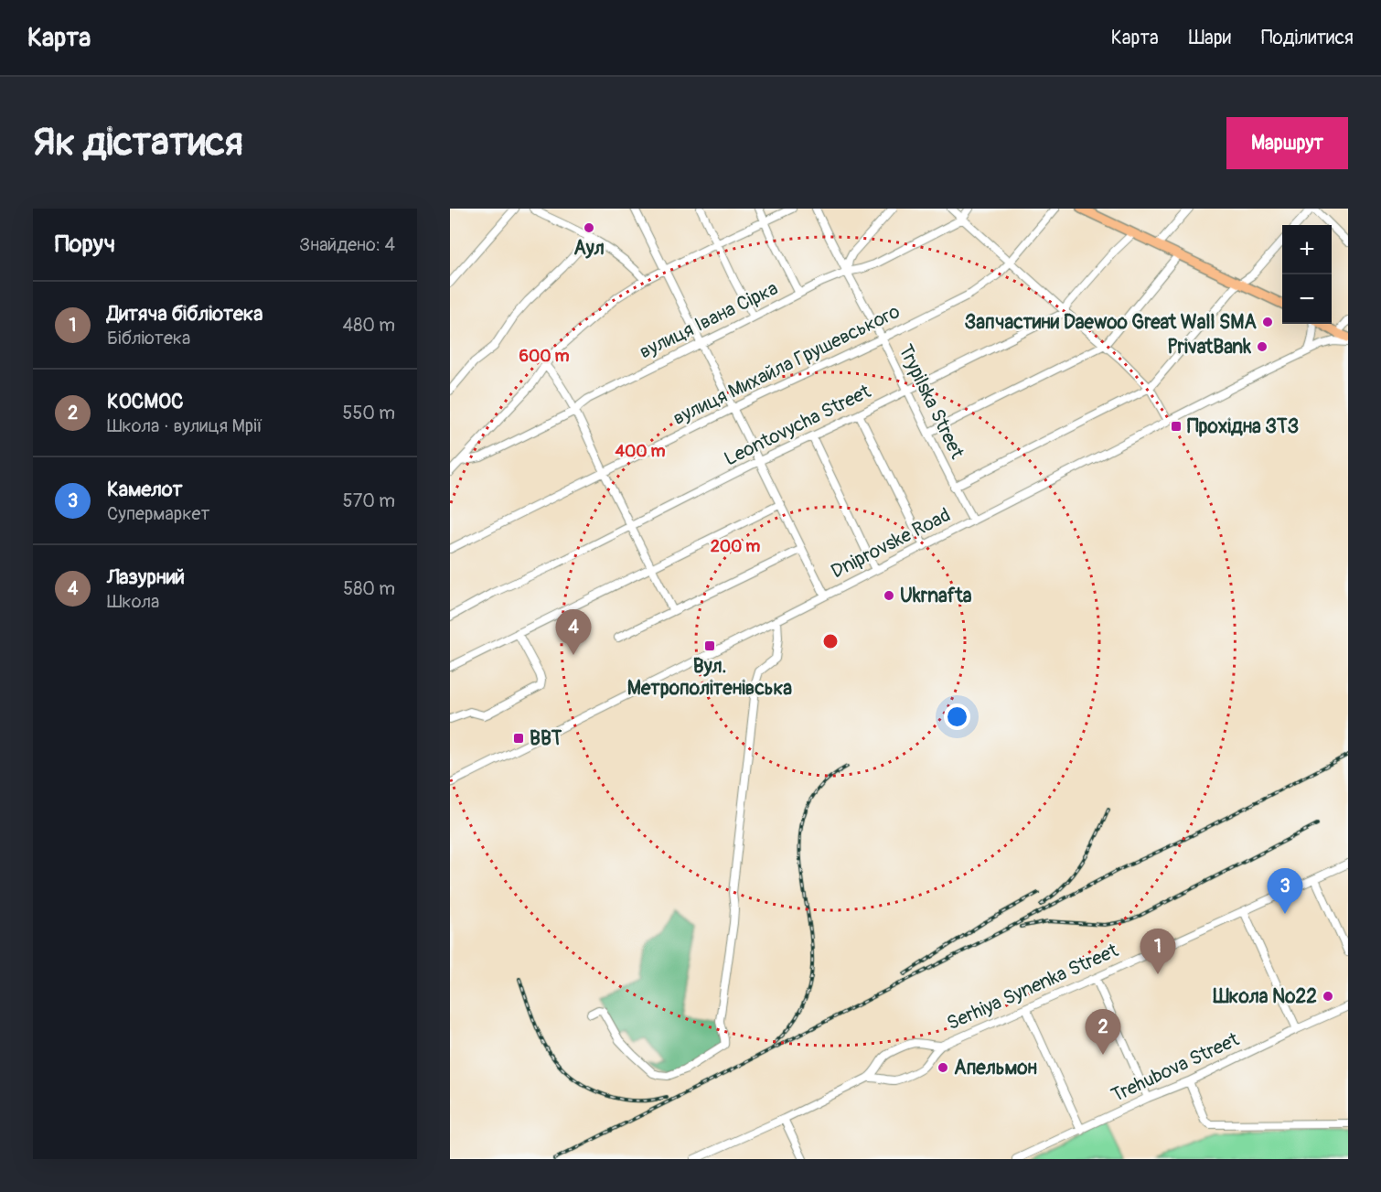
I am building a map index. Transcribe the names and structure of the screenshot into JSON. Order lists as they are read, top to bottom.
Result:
{
  "streets": {
    "street": [
      "вулиця Івана Сірка",
      "вулиця Михайла Грушевського",
      "Trypilska Street",
      "Leontovycha Street",
      "Dniprovske Road",
      "Serhiya Synenka Street",
      "Trehubova Street"
    ]
  },
  "crossings": [
    ["вулиця Івана Сірка", "Trypilska Street"],
    ["вулиця Михайла Грушевського", "Trypilska Street"],
    ["Trypilska Street", "Leontovycha Street"],
    ["Trypilska Street", "Dniprovske Road"]
  ],
  "places": {
    "other": [
      "Аул",
      "Запчастини Daewoo Great Wall SMA",
      "PrivatBank",
      "Ukrnafta",
      "Школа №22",
      "Апельмон"
    ],
    "transit": ["Прохідна ЗТЗ", "Вул. Метрополітенівська", "ВВТ"]
  },
  "page": {
    "header": "Карта",
    "nav": ["Карта", "Шари", "Поділитися"],
    "buttons": "Маршрут",
    "title": "Як дістатися",
    "heading": ["Поруч", "Знайдено: 4"],
    "map_buttons": ["+", "−"],
    "list": [
      {
        "mark": "1",
        "name": "Дитяча бібліотека",
        "note": "Бібліотека",
        "value": "480 m"
      },
      {
        "mark": "2",
        "name": "КОСМОС",
        "note": "Школа · вулиця Мрії",
        "value": "550 m"
      },
      {
        "mark": "3",
        "name": "Камелот",
        "note": "Супермаркет",
        "value": "570 m"
      },
      {
        "mark": "4",
        "name": "Лазурний",
        "note": "Школа",
        "value": "580 m"
      }
    ],
    "pins": [
      "4",
      "3",
      "1",
      "2"
    ]
  },
  "rings": ["600 m", "400 m", "200 m"]
}
